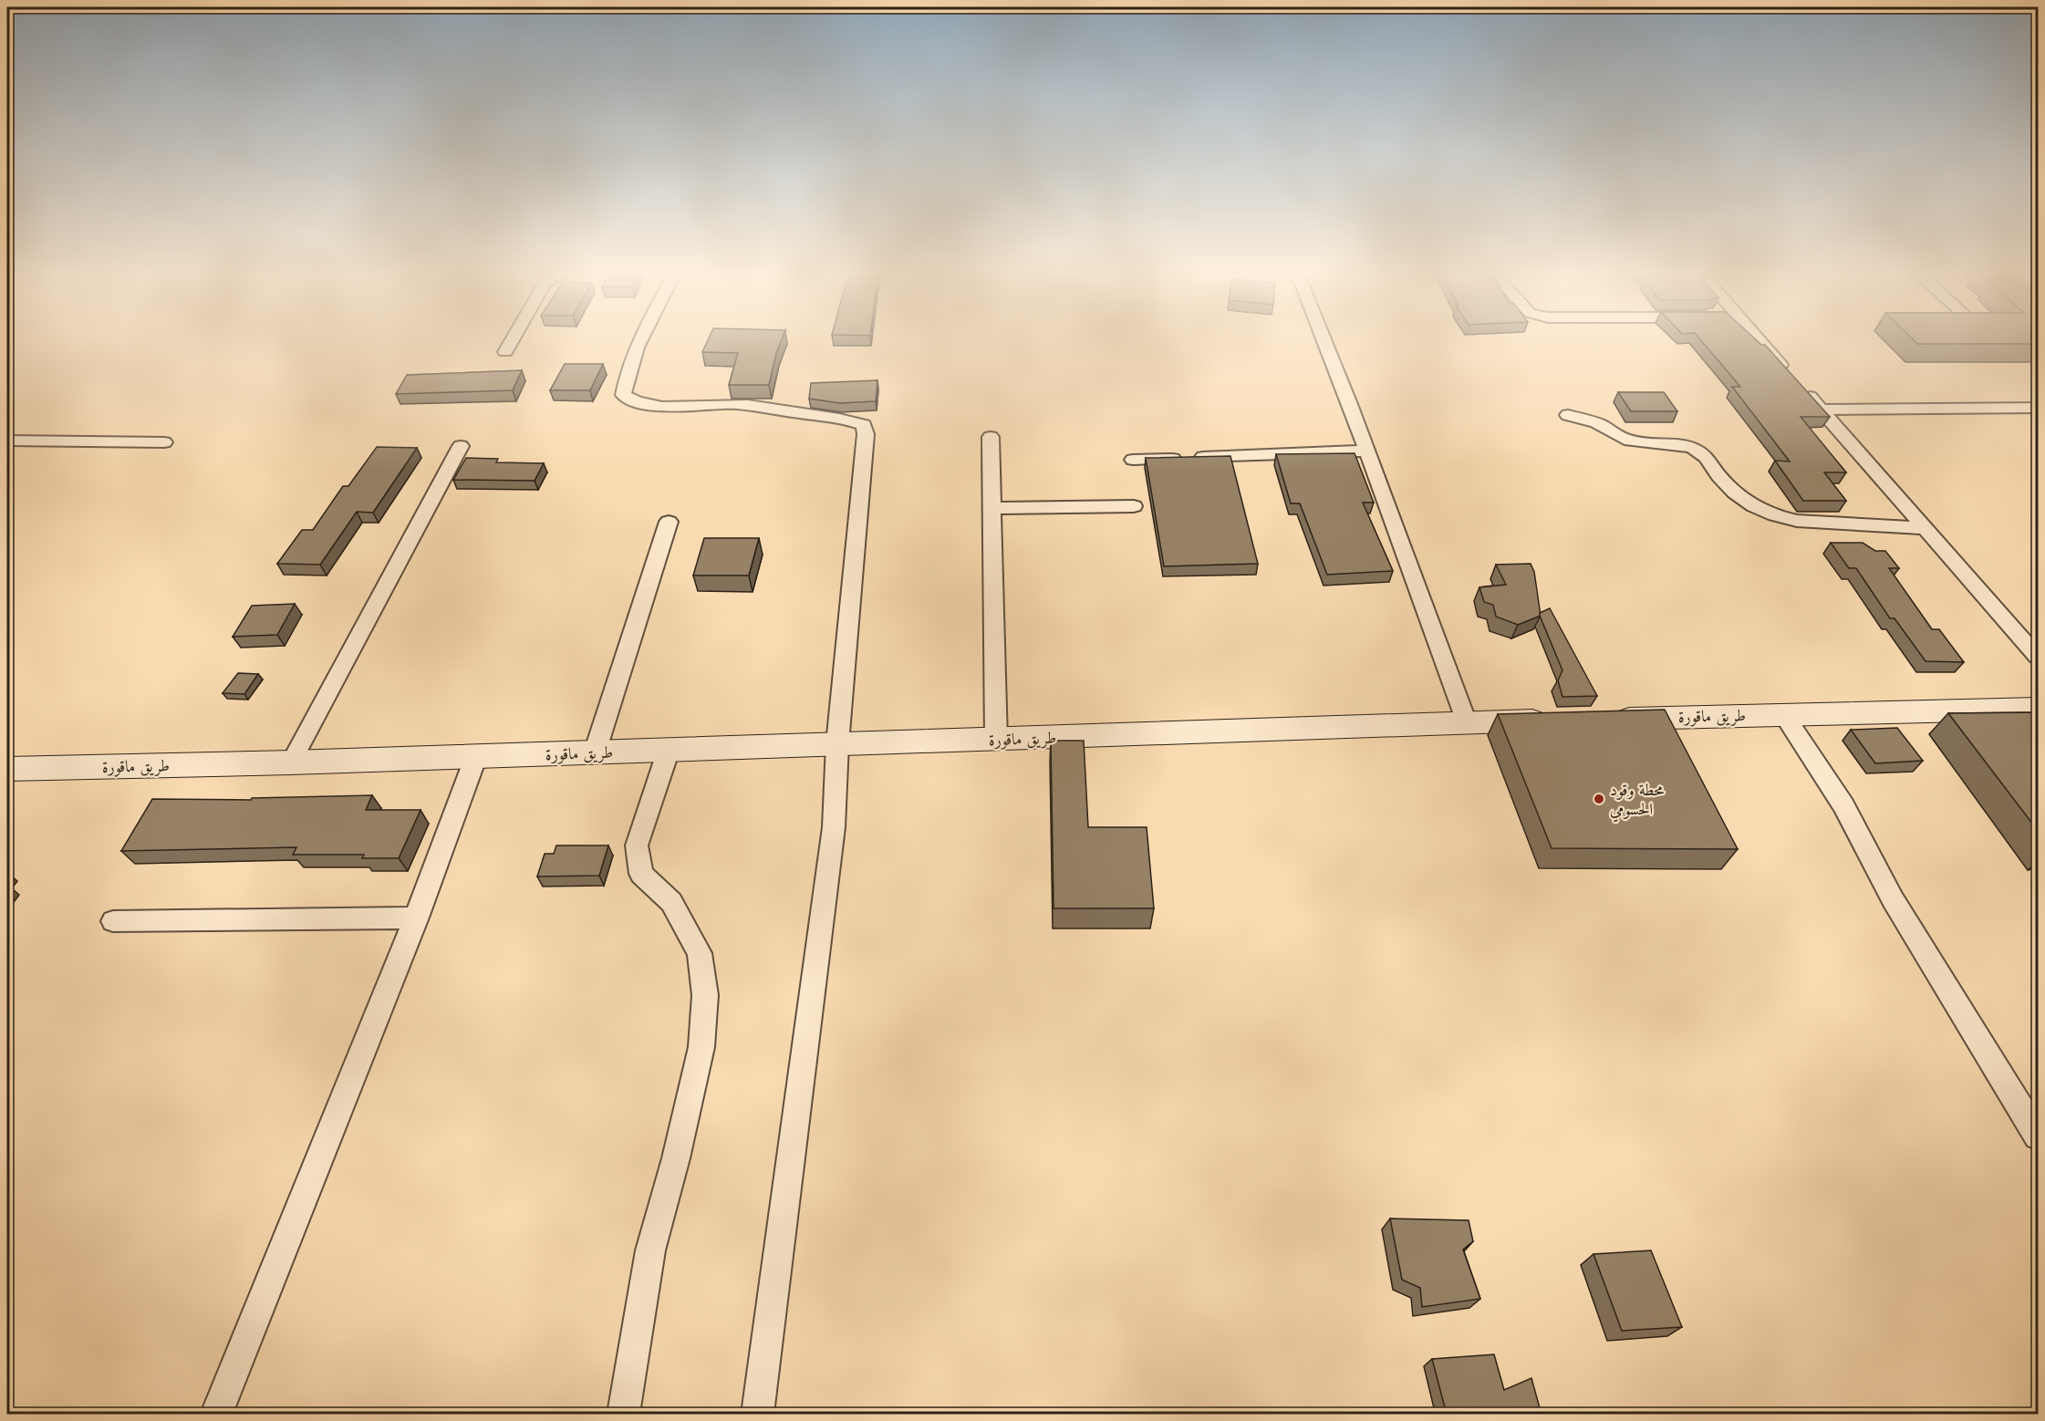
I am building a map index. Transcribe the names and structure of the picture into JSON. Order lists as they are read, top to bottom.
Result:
{
  "streets": {
    "street": ["طريق ماقورة"]
  },
  "places": ["محطة وقود الحسومي"]
}
